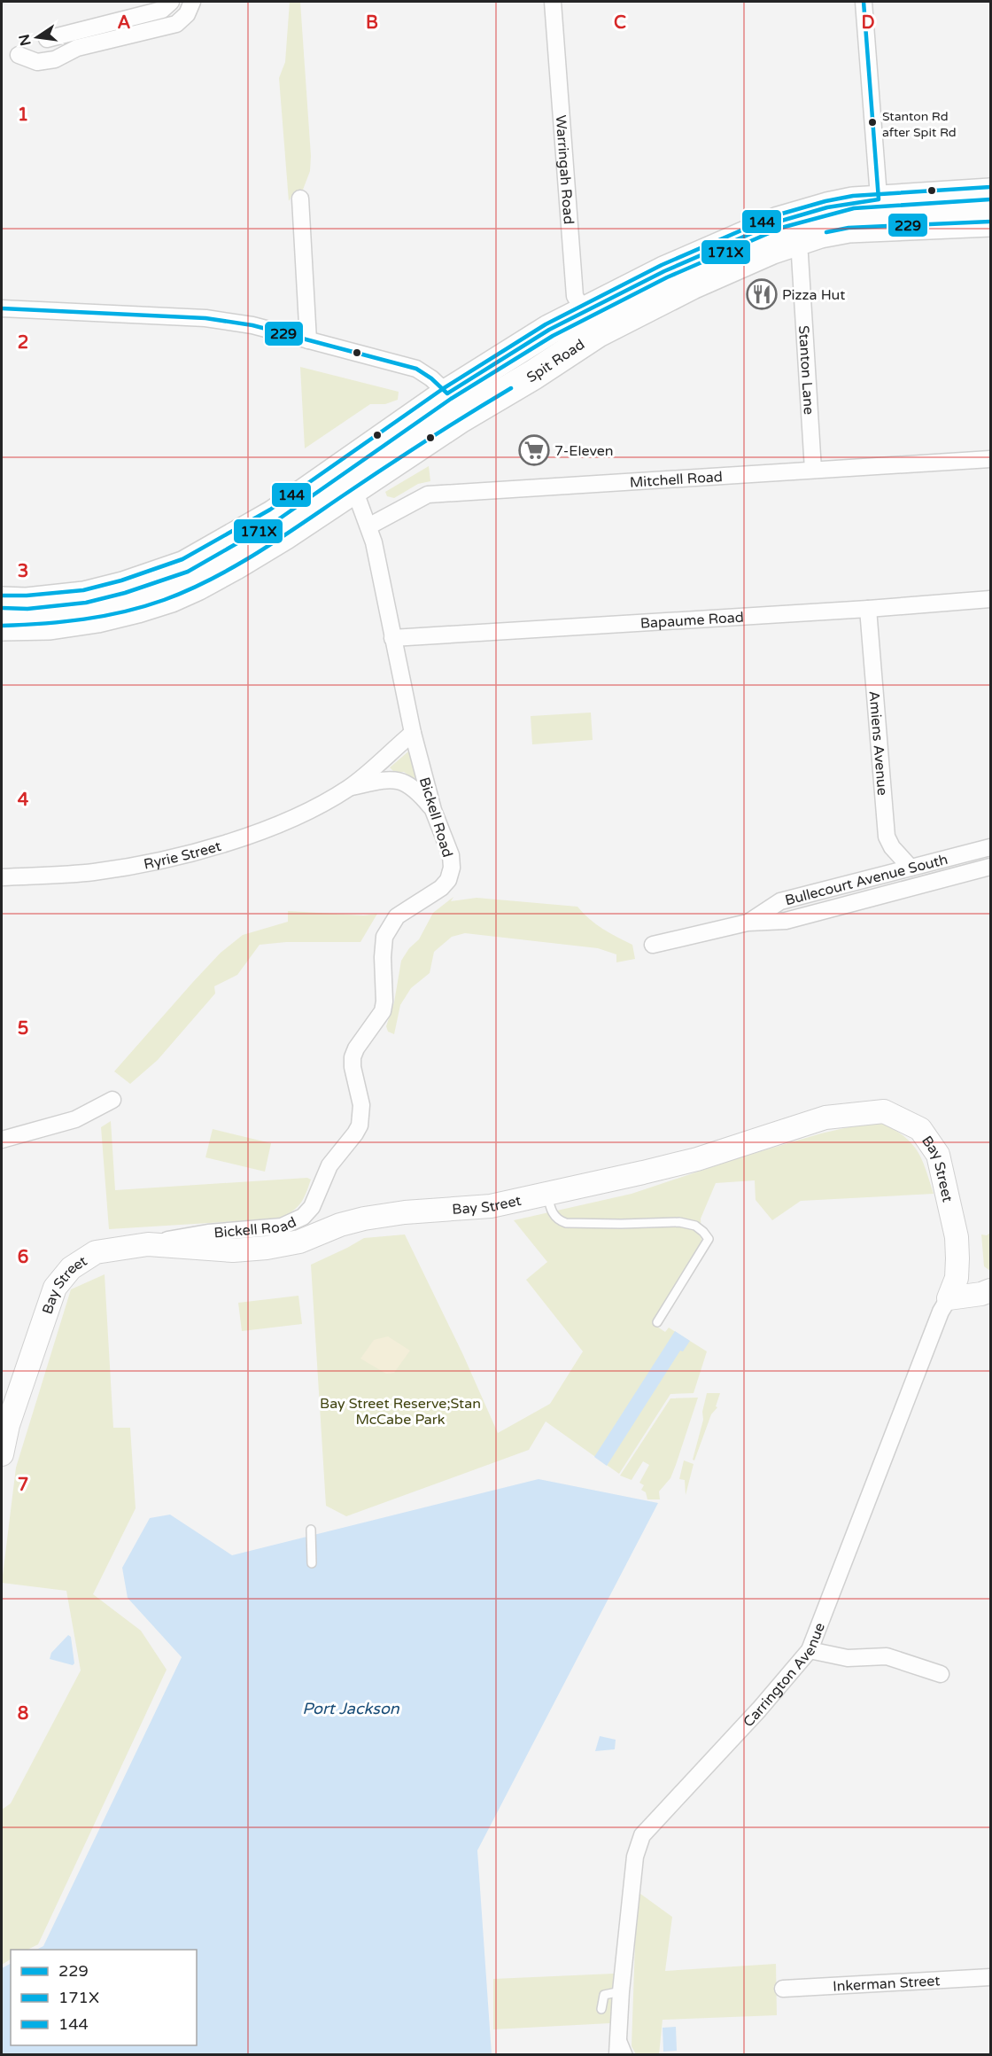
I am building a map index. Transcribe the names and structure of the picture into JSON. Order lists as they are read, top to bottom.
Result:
{
  "streets": {
    "highway": ["Spit Road"],
    "street": [
      "Warringah Road",
      "Stanton Lane",
      "Mitchell Road",
      "Bapaume Road",
      "Amiens Avenue",
      "Bickell Road",
      "Ryrie Street",
      "Bullecourt Avenue South",
      "Bay Street",
      "Carrington Avenue",
      "Inkerman Street"
    ]
  },
  "crossings": [
    ["Warringah Road", "Spit Road"],
    ["Spit Road", "Stanton Lane"],
    ["Spit Road", "Bickell Road"],
    ["Stanton Lane", "Mitchell Road"],
    ["Mitchell Road", "Bickell Road"],
    ["Bapaume Road", "Amiens Avenue"],
    ["Bapaume Road", "Bickell Road"],
    ["Amiens Avenue", "Bullecourt Avenue South"],
    ["Bickell Road", "Ryrie Street"],
    ["Bickell Road", "Bay Street"],
    ["Bay Street", "Carrington Avenue"]
  ],
  "water": ["Port Jackson"],
  "parks": ["Bay Street Reserve;Stan McCabe Park"],
  "places": {
    "other": ["Stanton Rd after Spit Rd"],
    "restaurant": ["Pizza Hut"],
    "supermarket": ["7-Eleven"]
  },
  "lines": ["transit line 229", "transit line 144", "transit line 171X"],
  "legend": ["229", "171X", "144"],
  "north": "left",
  "grid": {
    "columns": [
      "A",
      "B",
      "C",
      "D"
    ],
    "rows": [
      "1",
      "2",
      "3",
      "4",
      "5",
      "6",
      "7",
      "8"
    ]
  }
}
